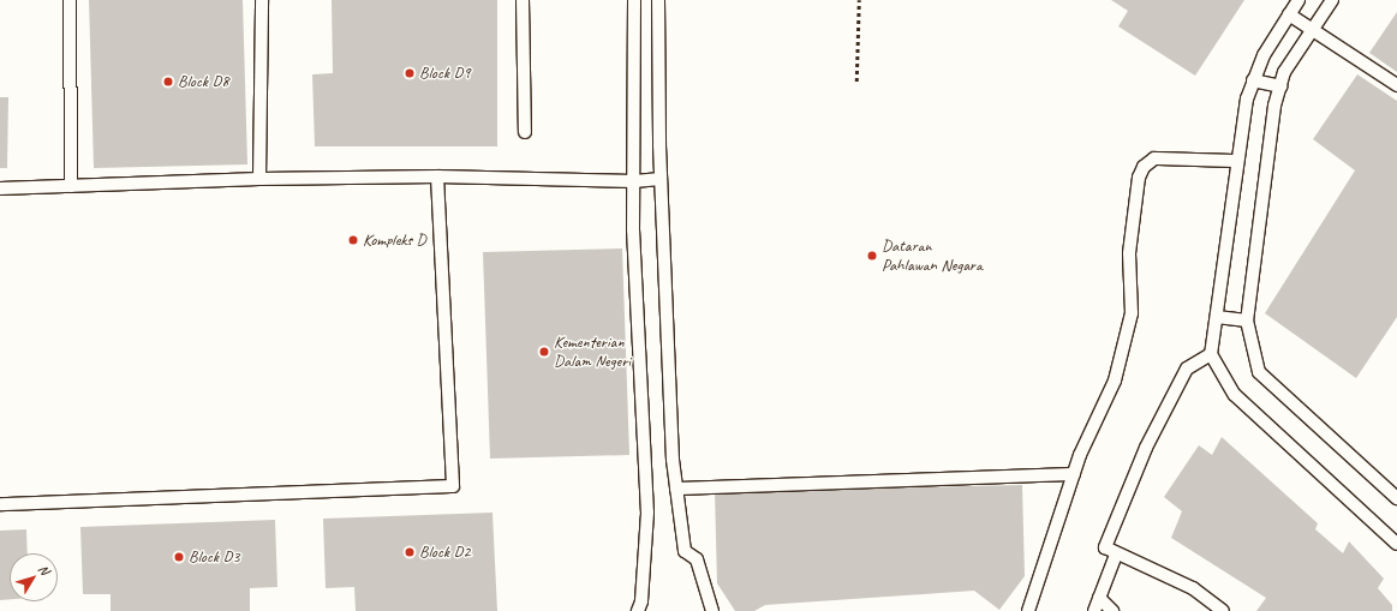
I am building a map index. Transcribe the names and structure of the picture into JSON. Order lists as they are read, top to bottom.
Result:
{
  "places": [
    "Block D9",
    "Block D8",
    "Kompleks D",
    "Dataran Pahlawan Negara",
    "Kementerian Dalam Negeri",
    "Block D2",
    "Block D3"
  ],
  "north": "top right"
}
